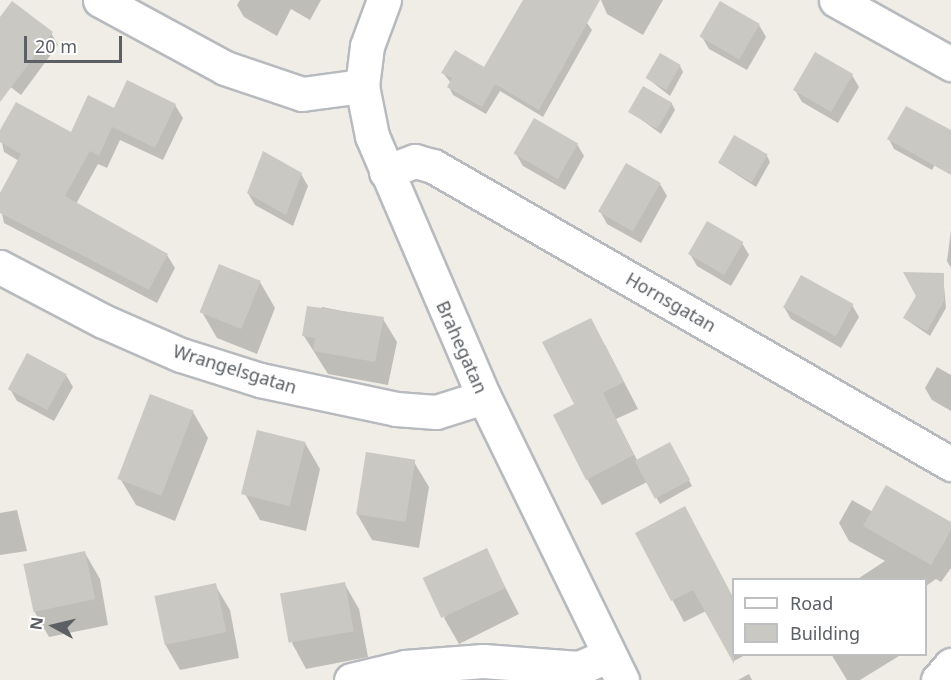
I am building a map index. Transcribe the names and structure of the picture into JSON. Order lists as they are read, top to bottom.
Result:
{
  "streets": {
    "street": ["Hornsgatan", "Brahegatan", "Wrangelsgatan"]
  },
  "crossings": [
    ["Hornsgatan", "Brahegatan"],
    ["Brahegatan", "Wrangelsgatan"]
  ],
  "legend": ["Road", "Building"],
  "scale_bar": "20 m",
  "north": "left"
}
